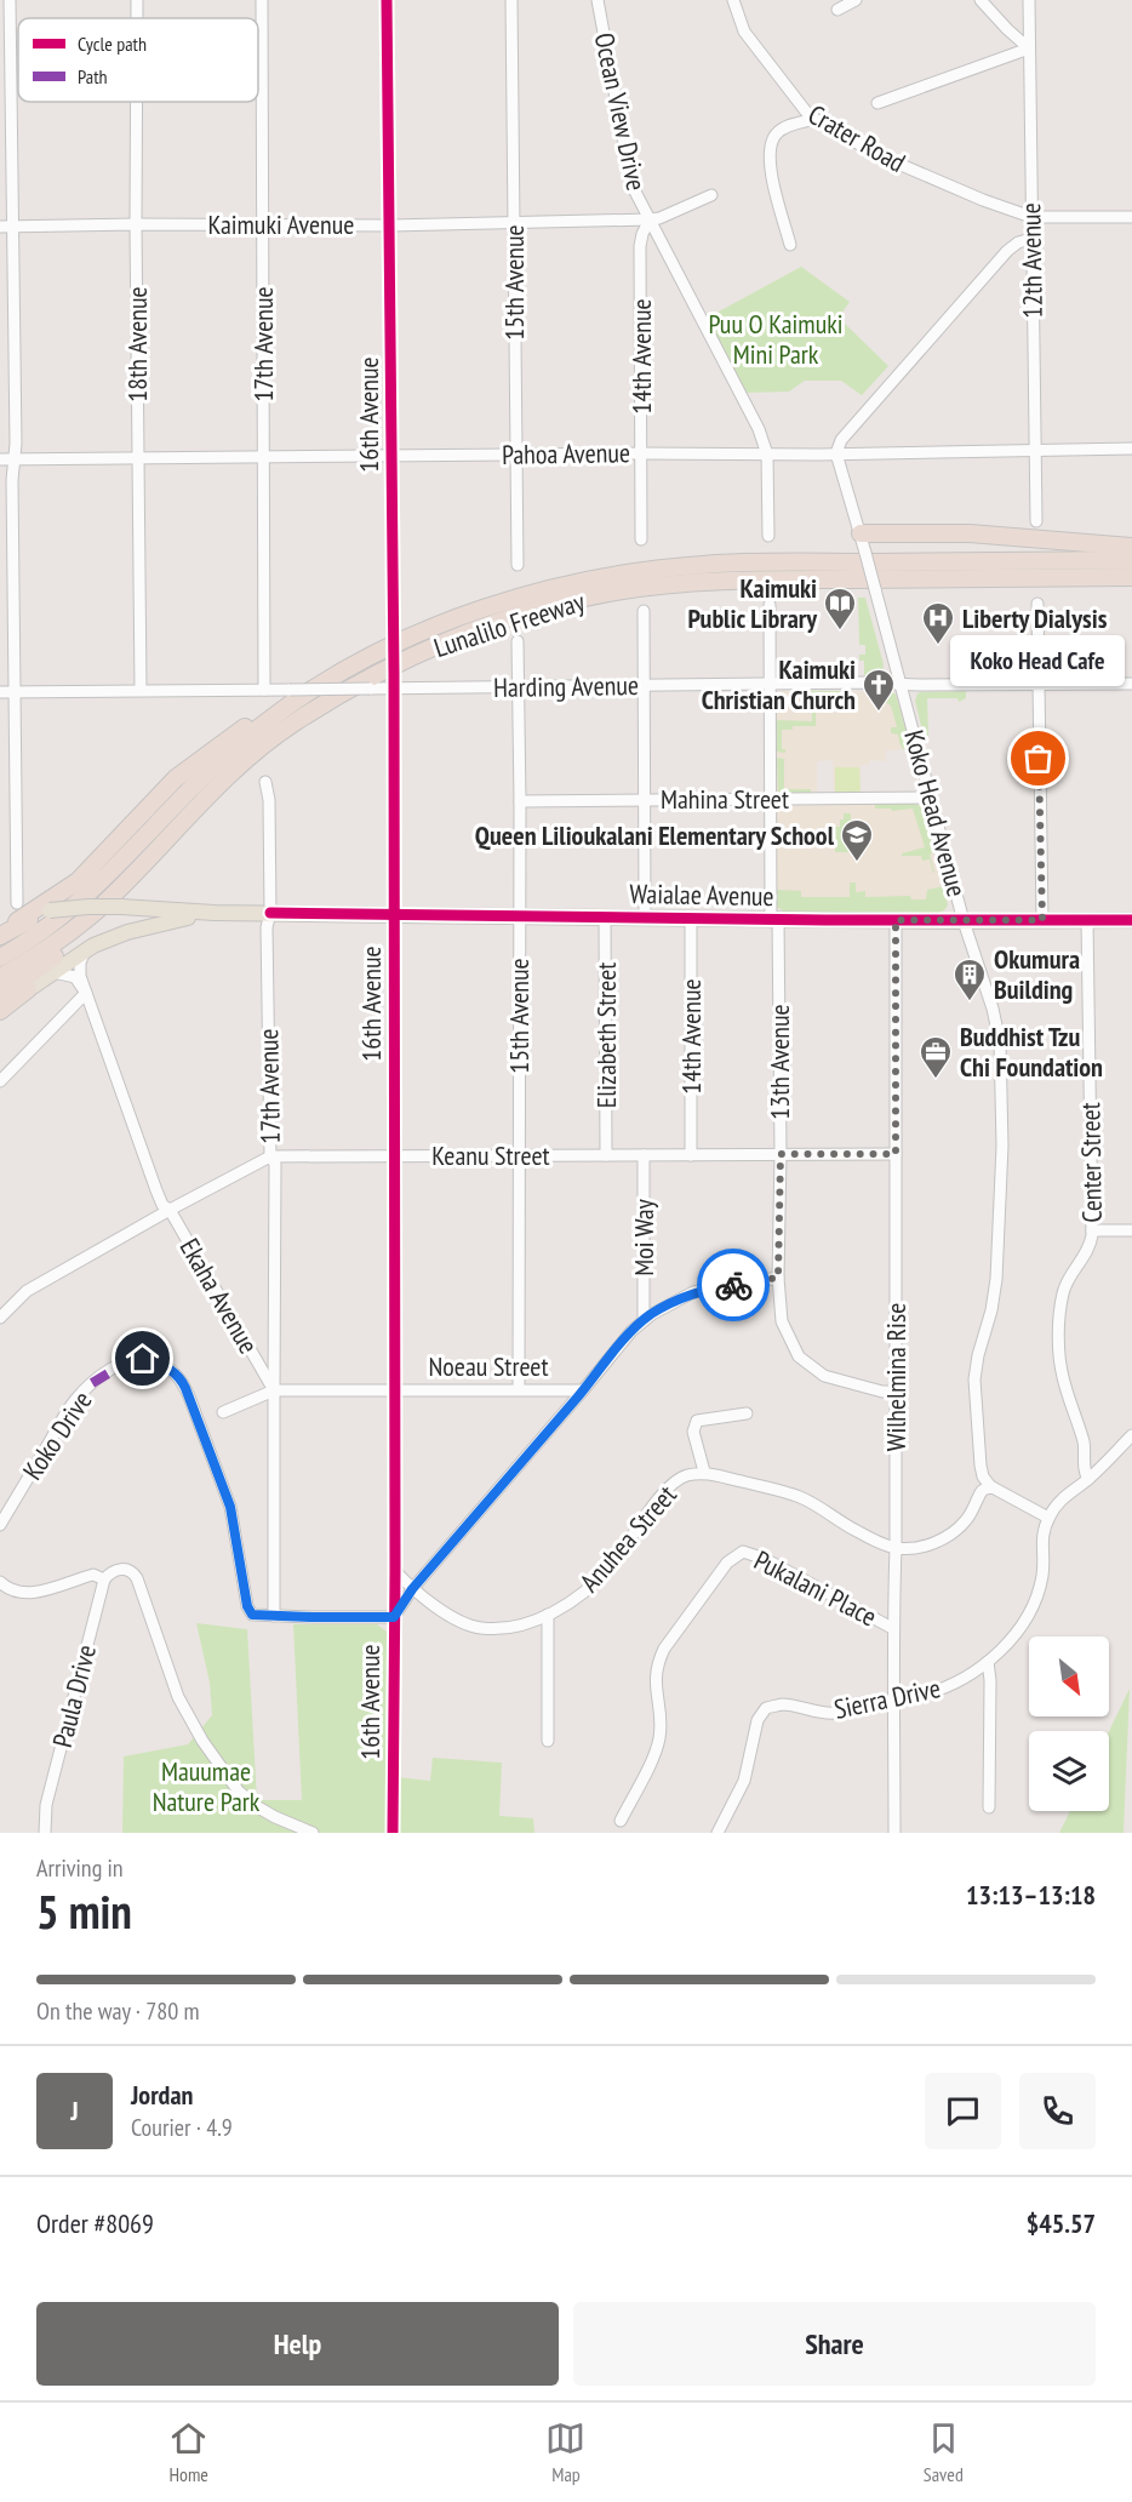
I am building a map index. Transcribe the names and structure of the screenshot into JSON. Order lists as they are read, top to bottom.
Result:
{
  "streets": {
    "highway": ["Lunalilo Freeway"],
    "main road": ["Waialae Avenue"],
    "street": [
      "Ocean View Drive",
      "Crater Road",
      "Kaimuki Avenue",
      "12th Avenue",
      "15th Avenue",
      "18th Avenue",
      "17th Avenue",
      "14th Avenue",
      "16th Avenue",
      "Pahoa Avenue",
      "Harding Avenue",
      "Mahina Street",
      "Koko Head Avenue",
      "Elizabeth Street",
      "13th Avenue",
      "Keanu Street",
      "Center Street",
      "Moi Way",
      "Ekaha Avenue",
      "Noeau Street",
      "Wilhelmina Rise",
      "Koko Drive",
      "Anuhea Street",
      "Pukalani Place",
      "Paula Drive",
      "Sierra Drive"
    ]
  },
  "crossings": [
    ["Ocean View Drive", "Kaimuki Avenue"],
    ["Ocean View Drive", "14th Avenue"],
    ["Ocean View Drive", "Pahoa Avenue"],
    ["Crater Road", "12th Avenue"],
    ["Kaimuki Avenue", "15th Avenue"],
    ["Kaimuki Avenue", "18th Avenue"],
    ["Kaimuki Avenue", "17th Avenue"],
    ["Kaimuki Avenue", "14th Avenue"],
    ["Kaimuki Avenue", "16th Avenue"],
    ["12th Avenue", "Pahoa Avenue"],
    ["15th Avenue", "Pahoa Avenue"],
    ["15th Avenue", "Harding Avenue"],
    ["15th Avenue", "Mahina Street"],
    ["15th Avenue", "Waialae Avenue"],
    ["15th Avenue", "Keanu Street"],
    ["15th Avenue", "Noeau Street"],
    ["18th Avenue", "Pahoa Avenue"],
    ["18th Avenue", "Harding Avenue"],
    ["17th Avenue", "Pahoa Avenue"],
    ["17th Avenue", "Harding Avenue"],
    ["17th Avenue", "Waialae Avenue"],
    ["17th Avenue", "Keanu Street"],
    ["17th Avenue", "Ekaha Avenue"],
    ["17th Avenue", "Noeau Street"],
    ["14th Avenue", "Pahoa Avenue"],
    ["14th Avenue", "Waialae Avenue"],
    ["14th Avenue", "Keanu Street"],
    ["16th Avenue", "Pahoa Avenue"],
    ["16th Avenue", "Harding Avenue"],
    ["16th Avenue", "Waialae Avenue"],
    ["16th Avenue", "Keanu Street"],
    ["16th Avenue", "Noeau Street"],
    ["16th Avenue", "Anuhea Street"],
    ["Pahoa Avenue", "Koko Head Avenue"],
    ["Harding Avenue", "Koko Head Avenue"],
    ["Harding Avenue", "13th Avenue"],
    ["Mahina Street", "Koko Head Avenue"],
    ["Mahina Street", "13th Avenue"],
    ["Koko Head Avenue", "Waialae Avenue"],
    ["Waialae Avenue", "Elizabeth Street"],
    ["Waialae Avenue", "13th Avenue"],
    ["Waialae Avenue", "Center Street"],
    ["Waialae Avenue", "Ekaha Avenue"],
    ["Waialae Avenue", "Wilhelmina Rise"],
    ["Elizabeth Street", "Keanu Street"],
    ["13th Avenue", "Keanu Street"],
    ["13th Avenue", "Wilhelmina Rise"],
    ["Keanu Street", "Moi Way"],
    ["Keanu Street", "Ekaha Avenue"],
    ["Keanu Street", "Wilhelmina Rise"],
    ["Ekaha Avenue", "Noeau Street"],
    ["Ekaha Avenue", "Koko Drive"],
    ["Wilhelmina Rise", "Anuhea Street"],
    ["Wilhelmina Rise", "Pukalani Place"],
    ["Wilhelmina Rise", "Sierra Drive"]
  ],
  "parks": ["Puu O Kaimuki Mini Park", "Mauumae Nature Park"],
  "places": {
    "library": ["Kaimuki Public Library"],
    "hospital": ["Liberty Dialysis"],
    "church": ["Kaimuki Christian Church"],
    "other": ["Koko Head Cafe"],
    "school or university": ["Queen Lilioukalani Elementary School"],
    "building": ["Okumura Building"],
    "office": ["Buddhist Tzu Chi Foundation"]
  },
  "legend": ["Cycle path", "Path"],
  "north": "bottom right",
  "page": {
    "bubble": "Koko Head Cafe",
    "heading": ["5 min", "Arriving in", "13:13–13:18"],
    "panel": [
      "Jordan",
      "Courier · 4.9",
      "Order #8069",
      "$45.57"
    ],
    "bar": "On the way · 780 m",
    "round": "J",
    "buttons": ["Help", "Share"],
    "tabs": ["Home", "Map", "Saved"]
  }
}
